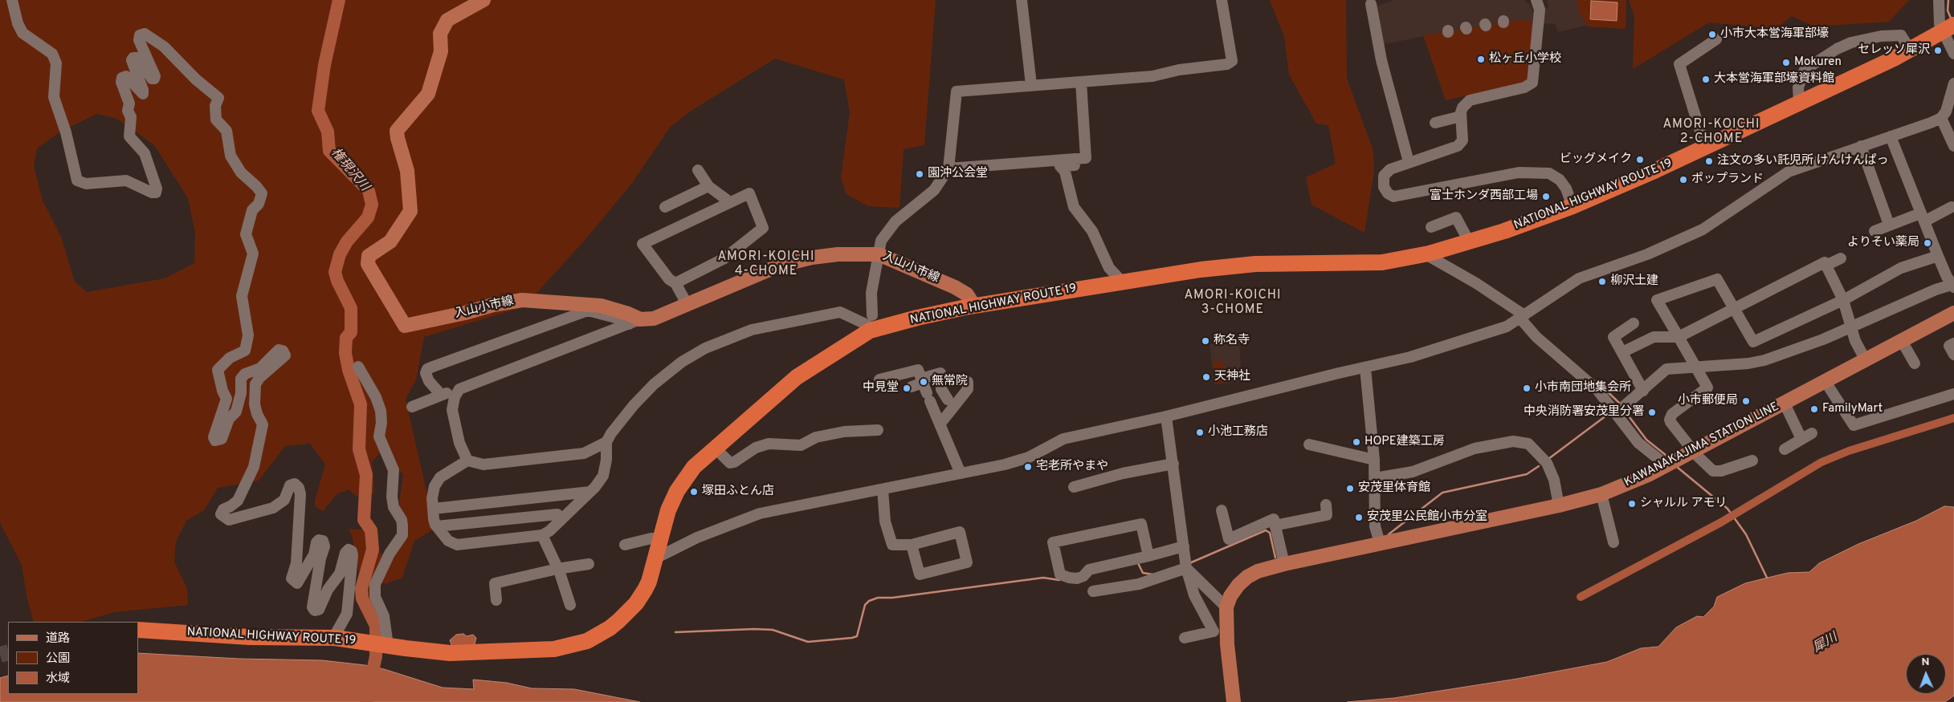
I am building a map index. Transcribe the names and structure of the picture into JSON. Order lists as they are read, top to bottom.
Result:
{
  "streets": {
    "highway": ["NATIONAL HIGHWAY ROUTE 19"],
    "main road": ["入山小市線", "KAWANAKAJIMA STATION LINE"]
  },
  "crossings": [
    ["NATIONAL HIGHWAY ROUTE 19", "入山小市線"]
  ],
  "districts": ["AMORI-KOICHI 2-CHOME", "AMORI-KOICHI 4-CHOME", "AMORI-KOICHI 3-CHOME"],
  "water": ["権現沢川", "犀川"],
  "places": [
    "小市大本営海軍部壕",
    "セレッソ犀沢",
    "松ヶ丘小学校",
    "Mokuren",
    "大本営海軍部壕資料館",
    "ビッグメイク",
    "注文の多い託児所 けんけんぱっ",
    "園沖公会堂",
    "ポップランド",
    "富士ホンダ西部工場",
    "よりそい薬局",
    "柳沢土建",
    "称名寺",
    "天神社",
    "無常院",
    "中見堂",
    "小市南団地集会所",
    "小市郵便局",
    "FamilyMart",
    "中央消防署安茂里分署",
    "小池工務店",
    "HOPE建築工房",
    "宅老所やまや",
    "安茂里体育館",
    "塚田ふとん店",
    "シャルル アモリ",
    "安茂里公民館小市分室"
  ],
  "legend": ["道路", "公園", "水域"],
  "north": "top"
}
